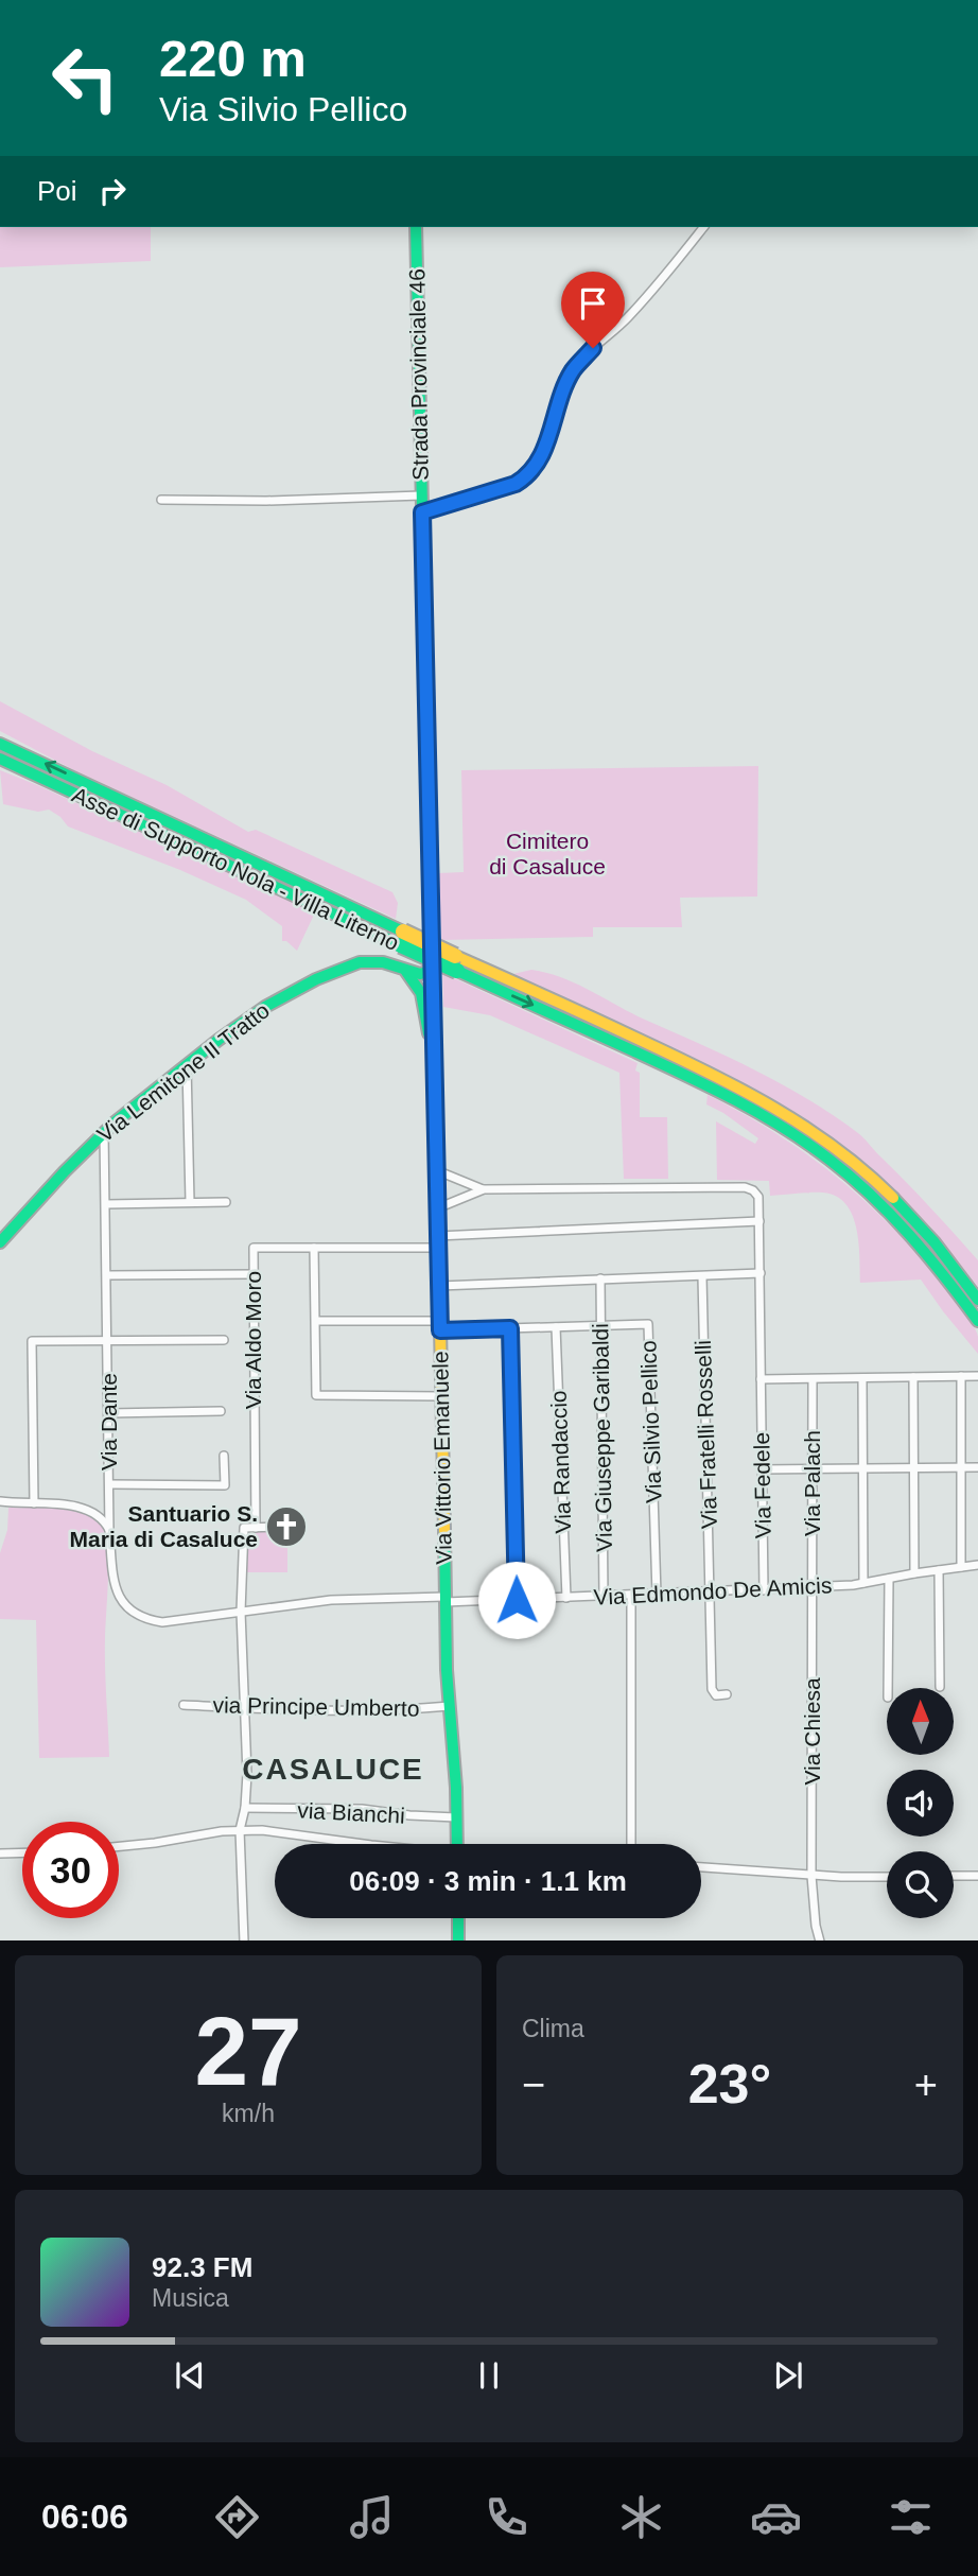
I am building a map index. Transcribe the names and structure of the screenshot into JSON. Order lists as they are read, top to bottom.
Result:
{
  "streets": {
    "main road": [
      "Strada Provinciale 46",
      "Asse di Supporto Nola - Villa Literno",
      "Via Lemitone II Tratto",
      "Via Vittorio Emanuele"
    ],
    "street": [
      "Via Aldo Moro",
      "Via Dante",
      "Via Silvio Pellico",
      "Via Fratelli Rosselli",
      "Via Giuseppe Garibaldi",
      "Via Randaccio",
      "Via Palach",
      "Via Fedele",
      "Via Edmondo De Amicis",
      "via Principe Umberto",
      "Via Chiesa",
      "via Bianchi"
    ]
  },
  "crossings": [
    ["Strada Provinciale 46", "Via Lemitone II Tratto"],
    ["Strada Provinciale 46", "Via Vittorio Emanuele"],
    ["Via Lemitone II Tratto", "Via Dante"],
    ["Via Lemitone II Tratto", "Via Vittorio Emanuele"],
    ["Via Aldo Moro", "Via Vittorio Emanuele"],
    ["Via Aldo Moro", "Via Fedele"],
    ["Via Dante", "Via Vittorio Emanuele"],
    ["Via Dante", "Via Edmondo De Amicis"],
    ["Via Silvio Pellico", "Via Giuseppe Garibaldi"],
    ["Via Silvio Pellico", "Via Vittorio Emanuele"],
    ["Via Silvio Pellico", "Via Randaccio"],
    ["Via Silvio Pellico", "Via Edmondo De Amicis"],
    ["Via Fratelli Rosselli", "Via Edmondo De Amicis"],
    ["Via Giuseppe Garibaldi", "Via Edmondo De Amicis"],
    ["Via Vittorio Emanuele", "Via Edmondo De Amicis"],
    ["Via Vittorio Emanuele", "via Principe Umberto"],
    ["Via Vittorio Emanuele", "via Bianchi"],
    ["Via Randaccio", "Via Edmondo De Amicis"],
    ["Via Palach", "Via Edmondo De Amicis"],
    ["Via Palach", "Via Chiesa"],
    ["Via Fedele", "Via Edmondo De Amicis"],
    ["Via Edmondo De Amicis", "Via Chiesa"]
  ],
  "districts": ["CASALUCE"],
  "parks": ["Cimitero di Casaluce"],
  "places": {
    "church": ["Santuario S. Maria di Casaluce"]
  },
  "north": "top",
  "page": {
    "turn": ["220 m", "Via Silvio Pellico"],
    "then": "Poi",
    "limit": "30",
    "trip": "06:09 · 3 min · 1.1 km",
    "tile": [
      ["27", "km/h"],
      "Clima"
    ],
    "heat": ["−", "23°", "+"],
    "song": ["92.3 FM", "Musica"],
    "tabs": "06:06"
  }
}
